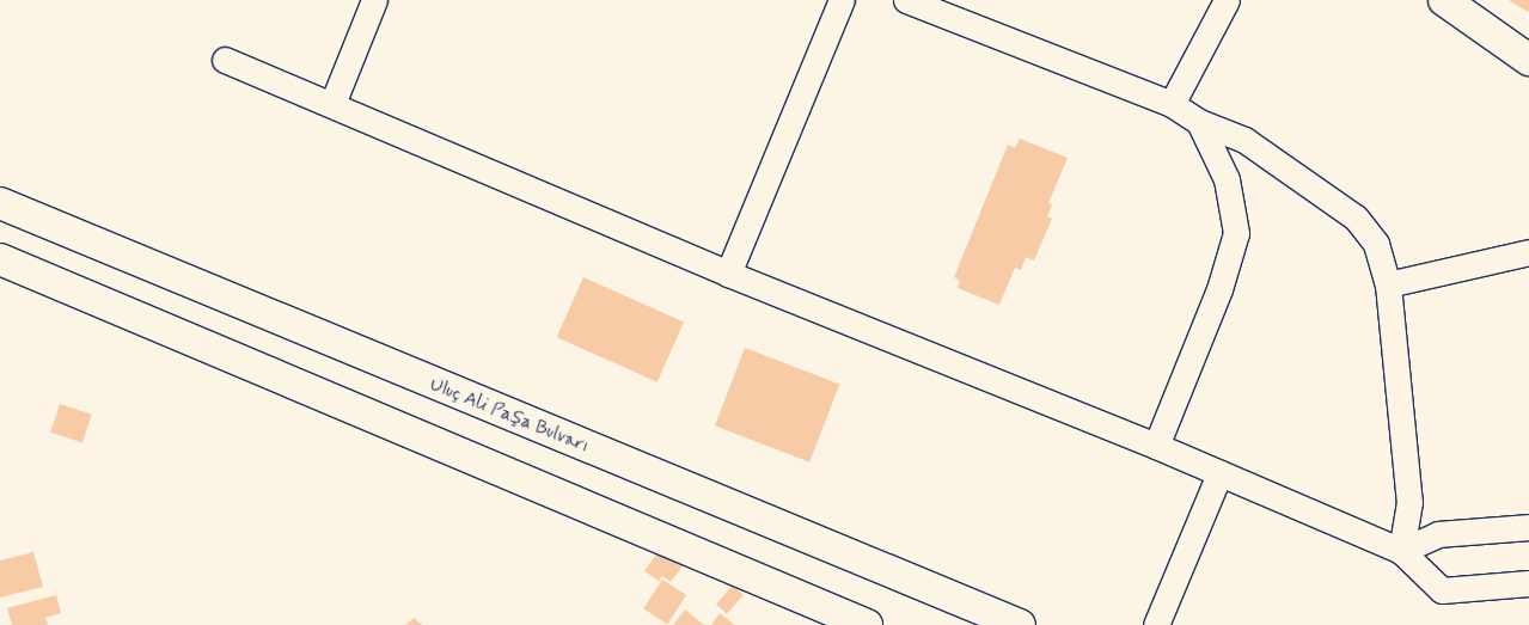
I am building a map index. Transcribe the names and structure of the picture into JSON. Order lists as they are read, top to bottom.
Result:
{
  "streets": {
    "street": ["Uluç Ali Paşa Bulvarı"]
  }
}
